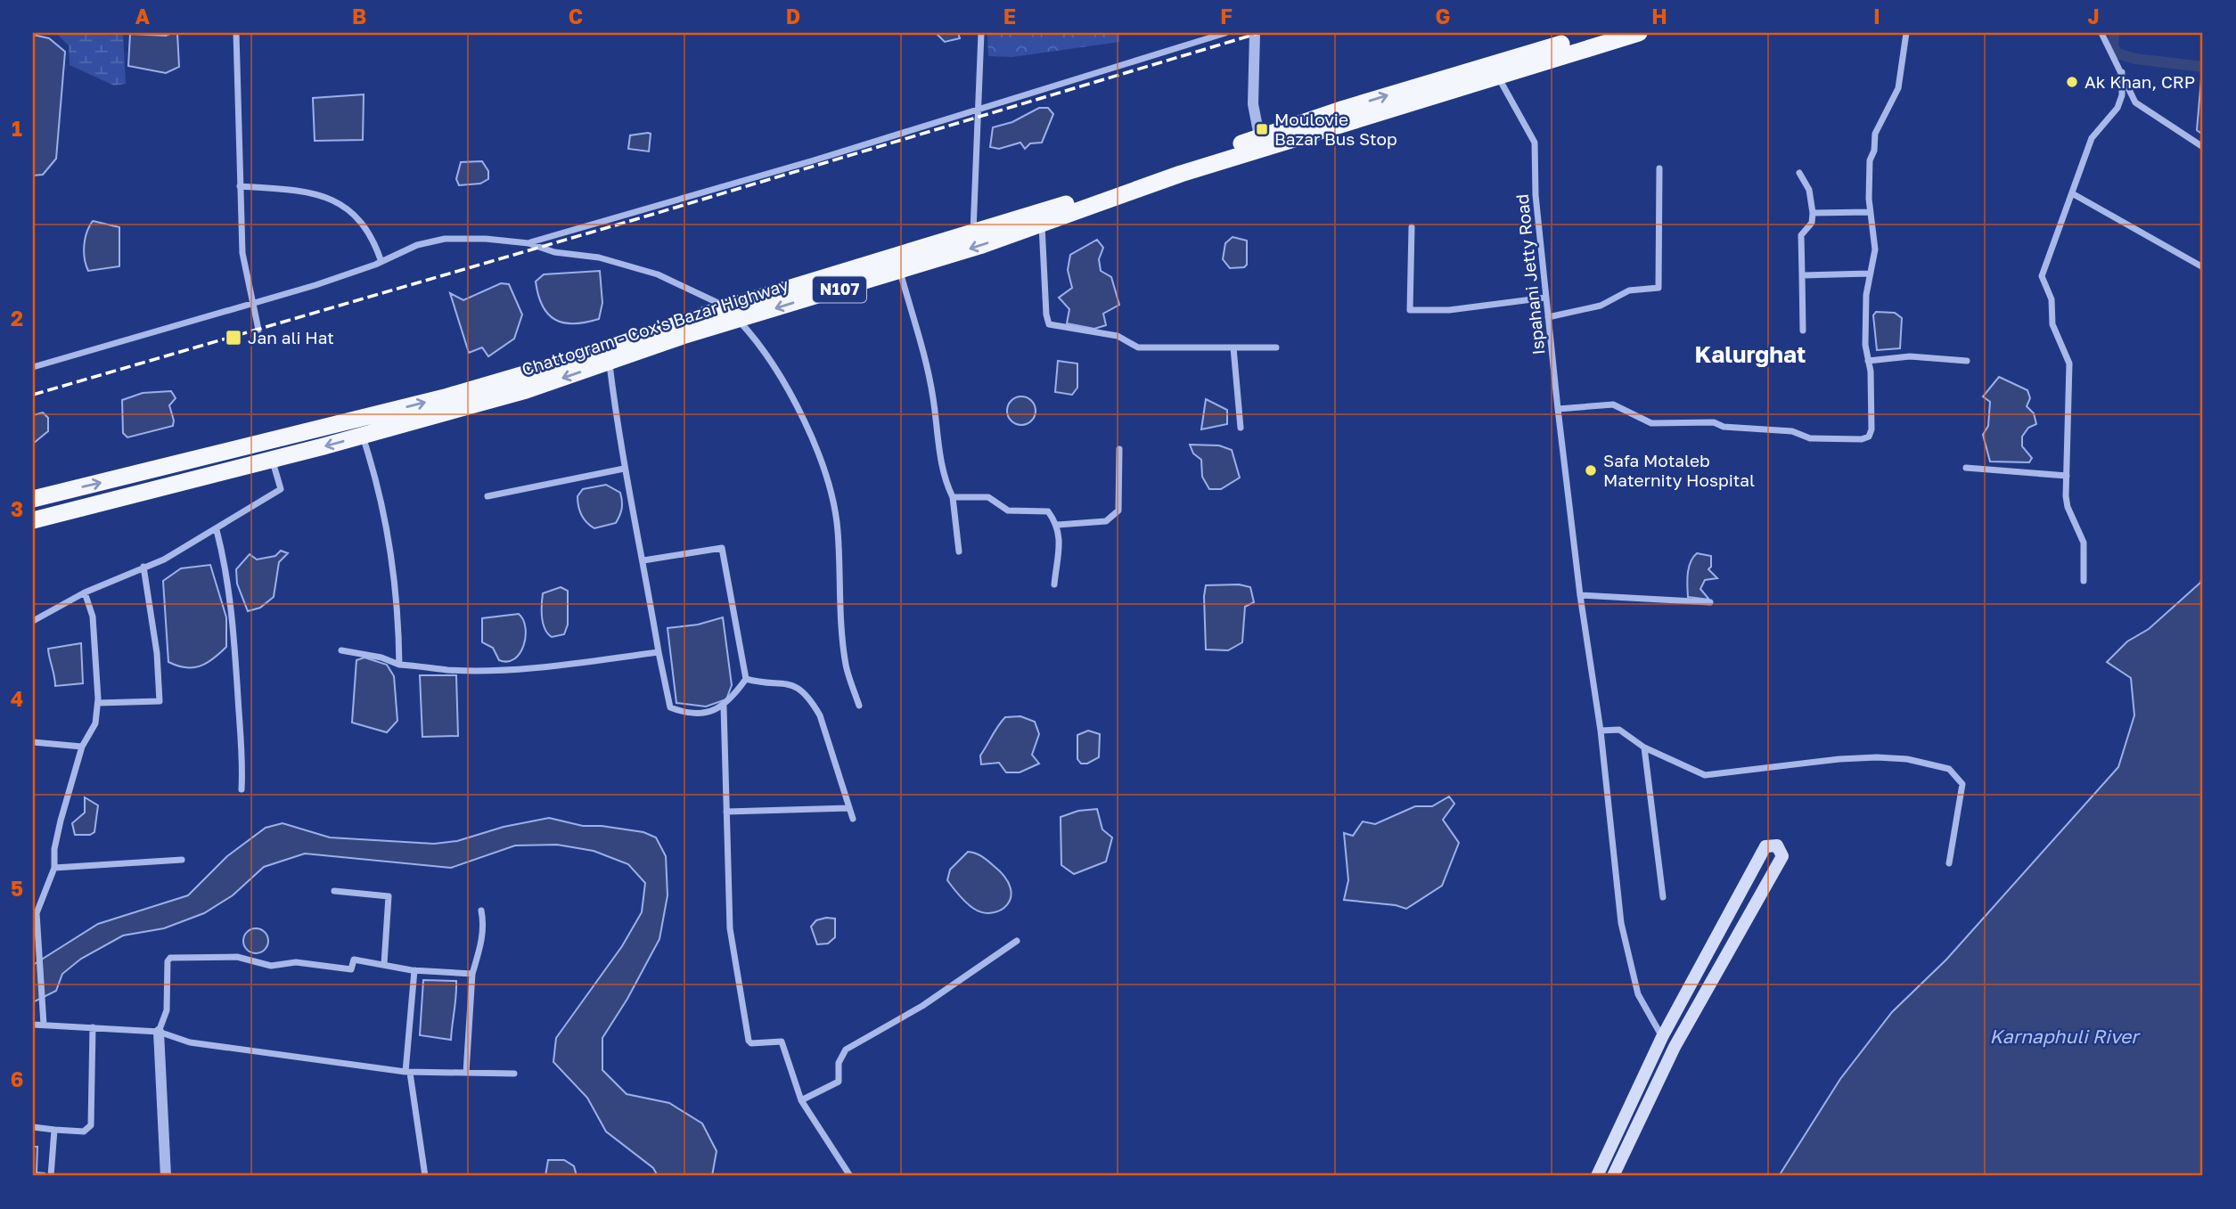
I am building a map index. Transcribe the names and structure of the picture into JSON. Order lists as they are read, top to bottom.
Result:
{
  "streets": {
    "highway": ["N107", "Chattogram - Cox's Bazar Highway"],
    "street": ["Ispahani Jetty Road"]
  },
  "crossings": [
    ["Ispahani Jetty Road", "Chattogram - Cox's Bazar Highway"]
  ],
  "districts": ["Kalurghat"],
  "water": ["Karnaphuli River"],
  "places": {
    "other": ["Ak Khan, CRP", "Safa Motaleb Maternity Hospital"],
    "transit": ["Moulovie Bazar Bus Stop", "Jan ali Hat"]
  },
  "grid": {
    "columns": [
      "A",
      "B",
      "C",
      "D",
      "E",
      "F",
      "G",
      "H",
      "I",
      "J"
    ],
    "rows": [
      "1",
      "2",
      "3",
      "4",
      "5",
      "6"
    ]
  }
}
